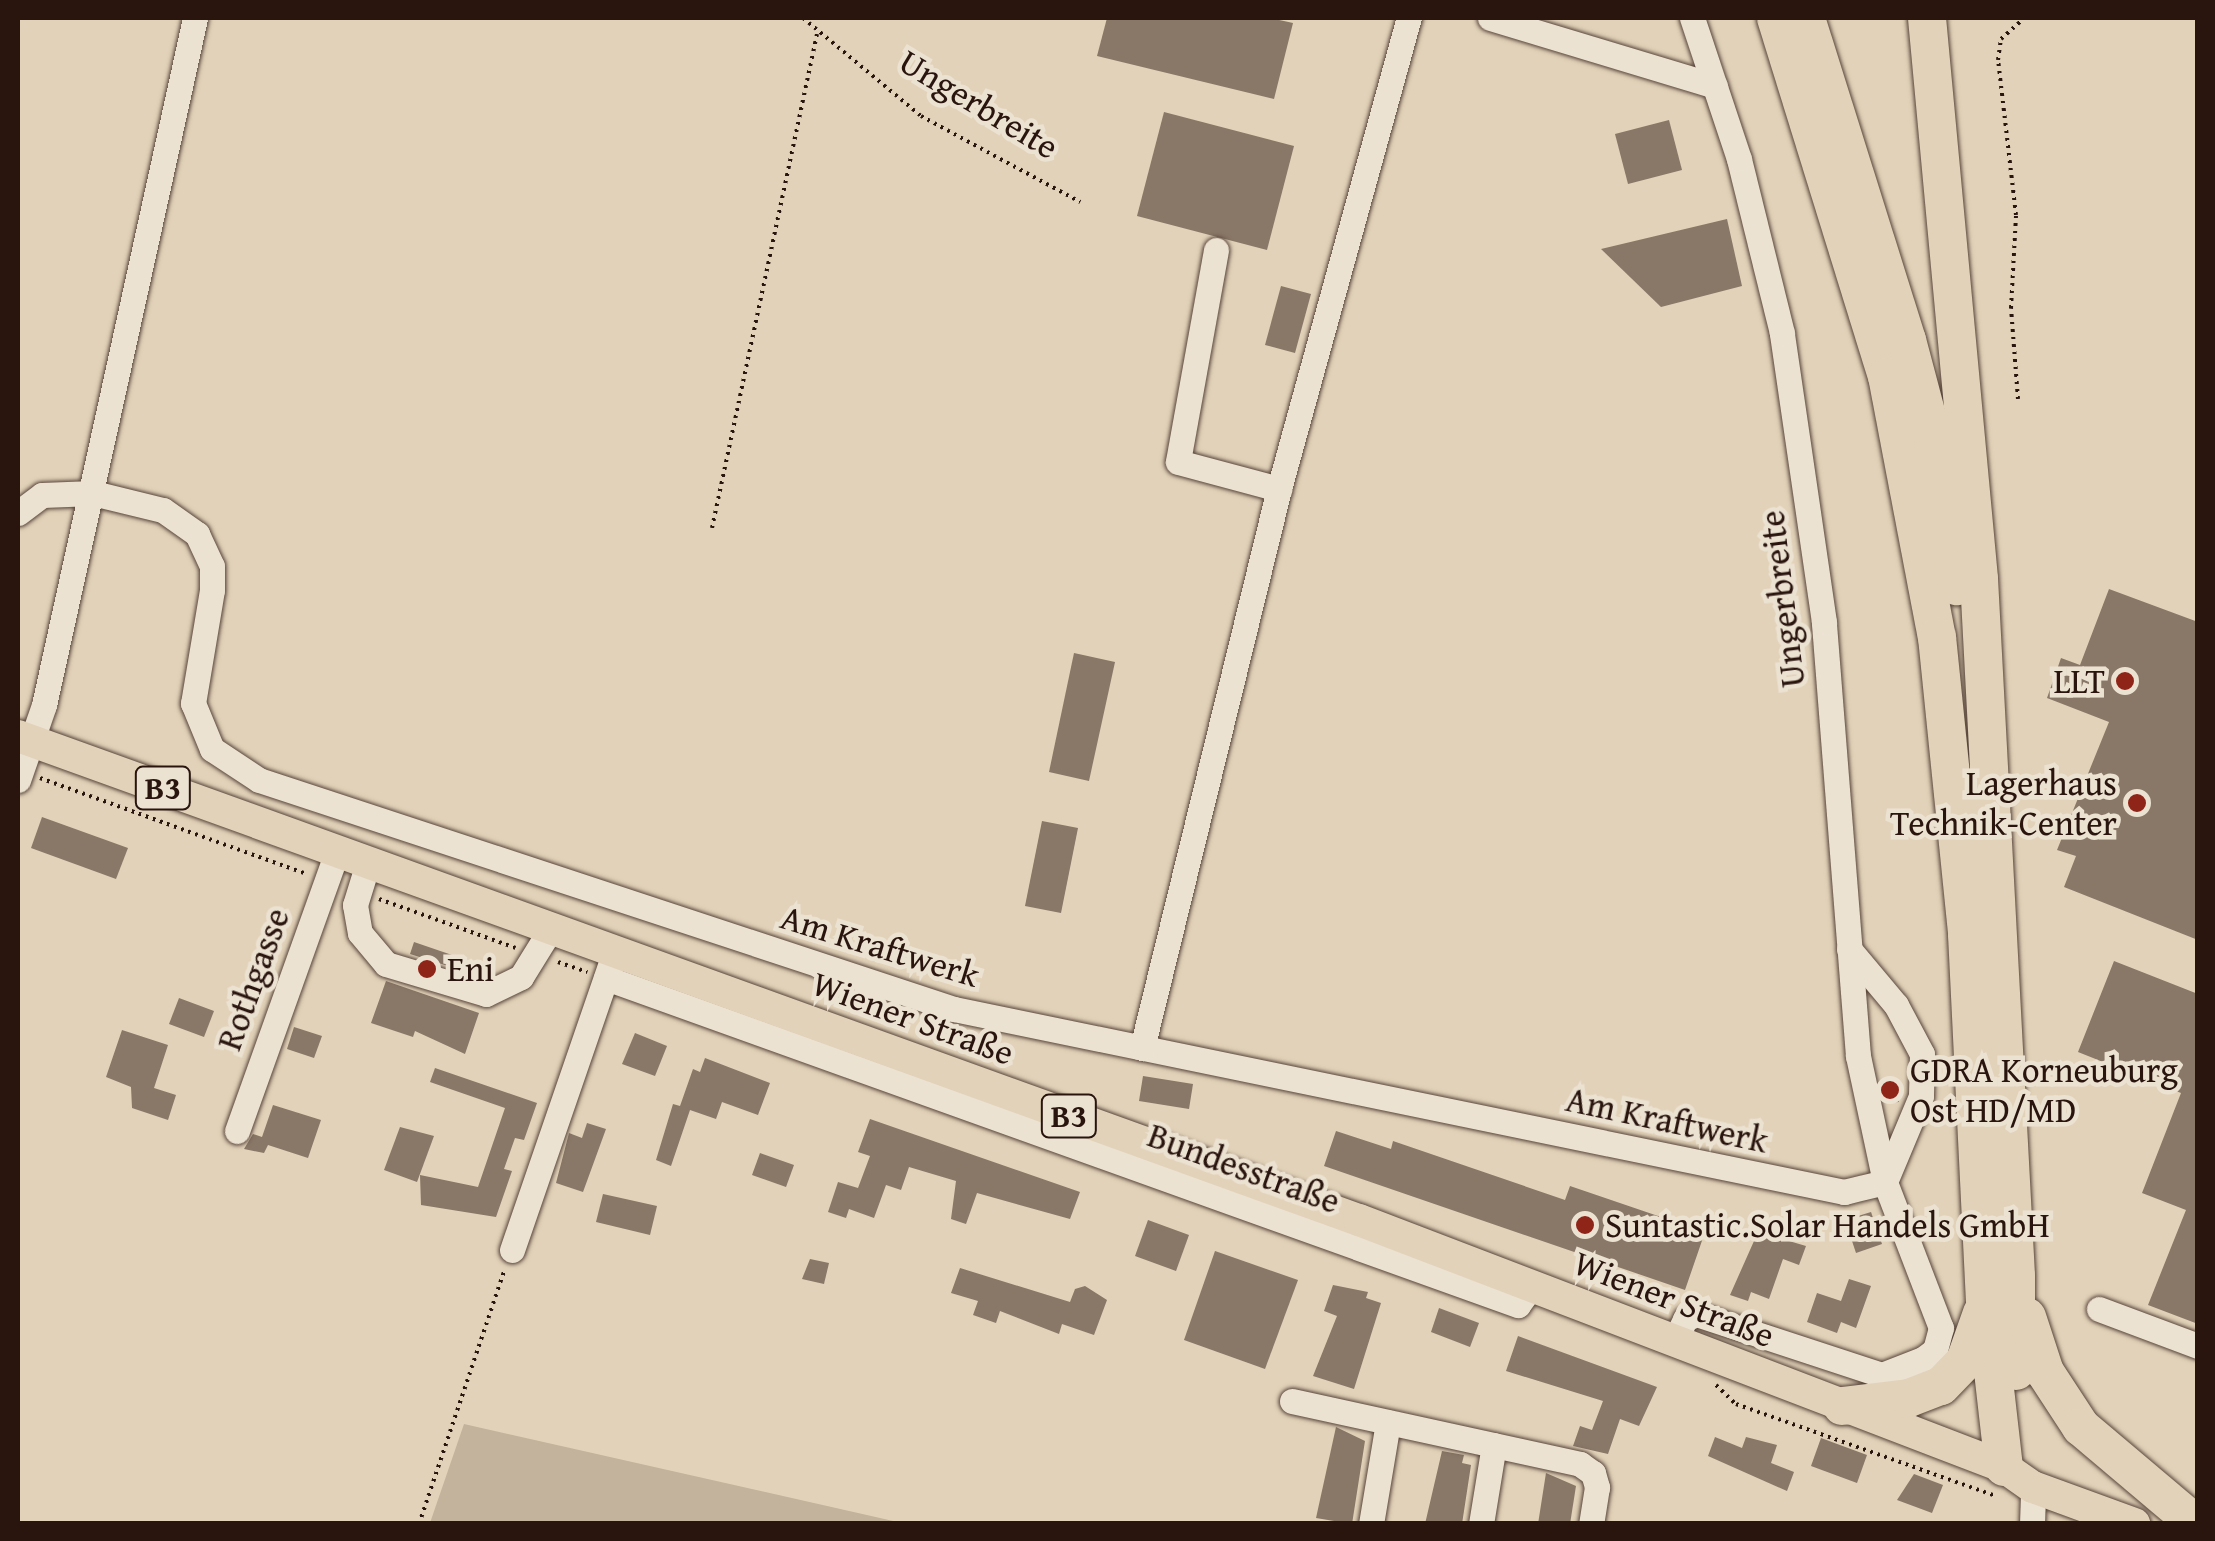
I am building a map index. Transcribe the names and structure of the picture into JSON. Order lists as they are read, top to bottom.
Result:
{
  "streets": {
    "main road": ["B3", "Wiener Straße"],
    "street": ["Ungerbreite", "Am Kraftwerk", "Rothgasse"]
  },
  "crossings": [
    ["Ungerbreite", "Am Kraftwerk"],
    ["Rothgasse", "Wiener Straße"]
  ],
  "places": [
    "LLT",
    "Lagerhaus Technik-Center",
    "Eni",
    "GDRA Korneuburg Ost HD/MD",
    "Suntastic.Solar Handels GmbH"
  ]
}
